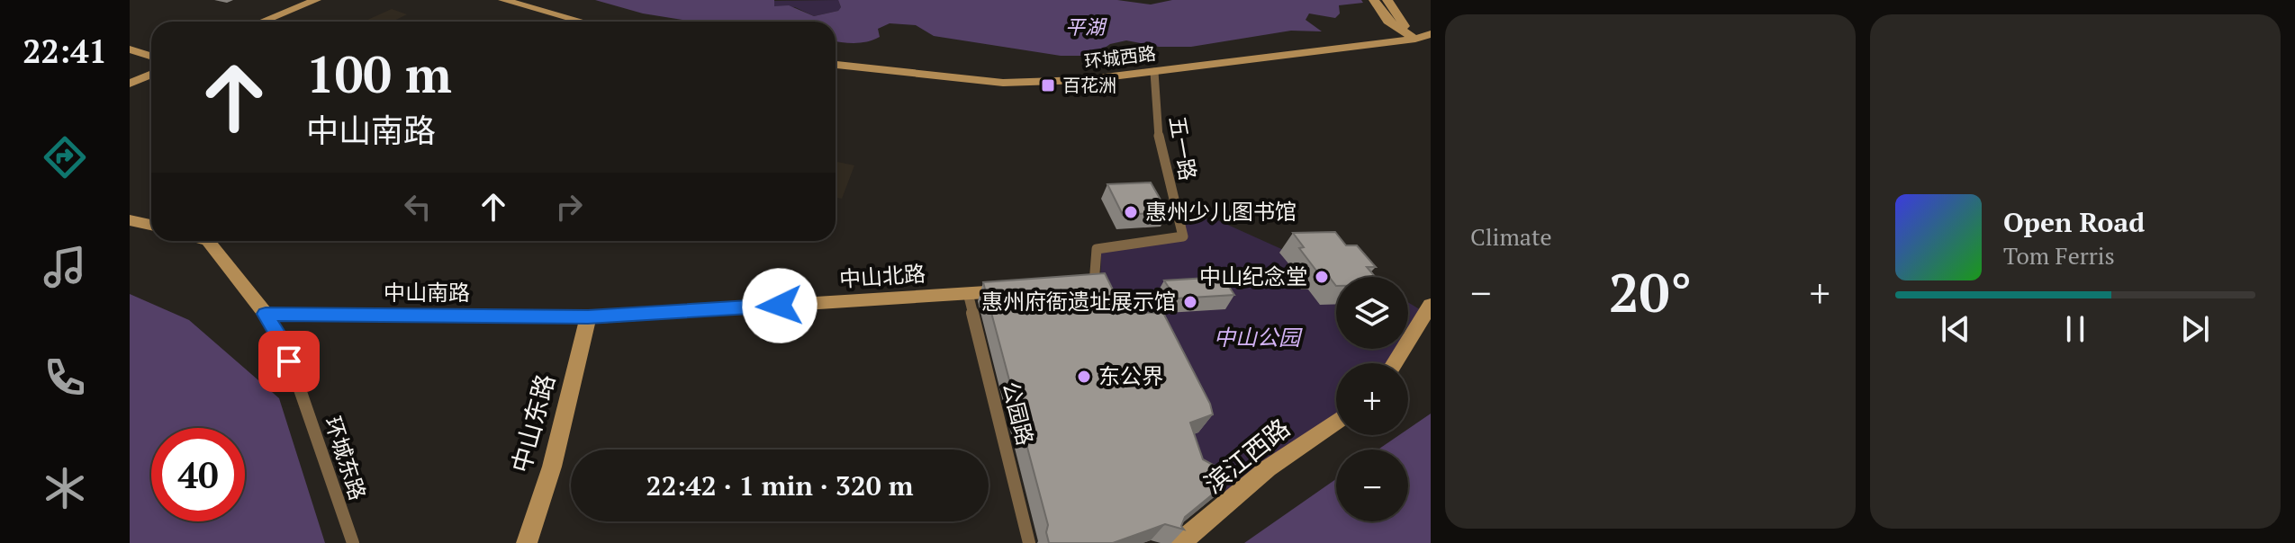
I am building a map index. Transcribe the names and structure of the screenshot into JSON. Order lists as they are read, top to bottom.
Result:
{
  "streets": {
    "street": [
      "环城西路",
      "五一路",
      "中山北路",
      "中山南路",
      "公园路",
      "中山东路",
      "滨江西路",
      "环城东路"
    ]
  },
  "crossings": [
    ["环城西路", "五一路"],
    ["中山北路", "中山南路"],
    ["中山北路", "公园路"],
    ["中山北路", "中山东路"],
    ["中山南路", "中山东路"],
    ["中山南路", "环城东路"]
  ],
  "water": ["平湖"],
  "parks": ["中山公园"],
  "places": {
    "transit": ["百花洲"],
    "other": [
      "惠州少儿图书馆",
      "中山纪念堂",
      "惠州府衙遗址展示馆",
      "东公界"
    ]
  },
  "page": {
    "tabs": "22:41",
    "tile": "Climate",
    "turn": ["100 m", "中山南路"],
    "song": ["Open Road", "Tom Ferris"],
    "heat": ["−", "20°", "+"],
    "map_buttons": ["+", "−"],
    "limit": "40",
    "trip": "22:42 · 1 min · 320 m"
  }
}
